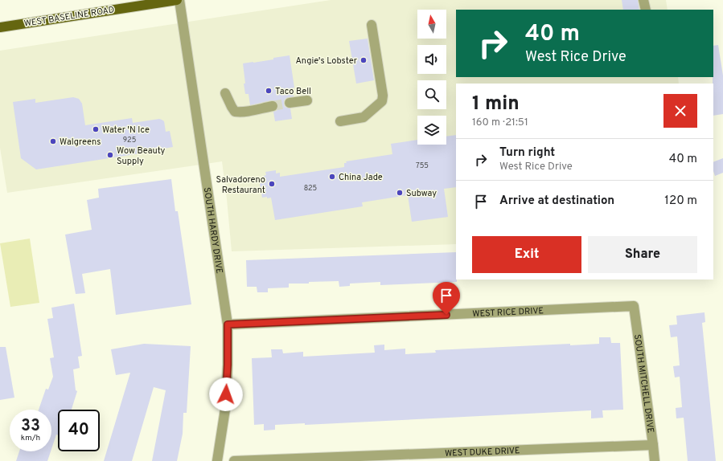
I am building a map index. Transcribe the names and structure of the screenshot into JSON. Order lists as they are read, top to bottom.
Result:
{
  "streets": {
    "main road": ["WEST BASELINE ROAD"],
    "street": [
      "SOUTH HARDY DRIVE",
      "WEST RICE DRIVE",
      "SOUTH MITCHELL DRIVE",
      "WEST DUKE DRIVE"
    ]
  },
  "crossings": [
    ["SOUTH HARDY DRIVE", "WEST RICE DRIVE"],
    ["WEST RICE DRIVE", "SOUTH MITCHELL DRIVE"],
    ["SOUTH MITCHELL DRIVE", "WEST DUKE DRIVE"]
  ],
  "places": [
    "Angie's Lobster",
    "Taco Bell",
    "Water 'N Ice",
    "Walgreens",
    "Wow Beauty Supply",
    "China Jade",
    "Salvadoreno Restaurant",
    "Subway"
  ],
  "house_numbers": ["925", "755", "825"],
  "north": "top",
  "page": {
    "turn": ["40 m", "West Rice Drive"],
    "heading": ["1 min", "160 m · 21:51"],
    "list": [
      {
        "name": "Turn right",
        "note": "West Rice Drive",
        "value": "40 m"
      },
      {
        "name": "Arrive at destination",
        "value": "120 m"
      }
    ],
    "buttons": ["Exit", "Share"],
    "speed": "33 km/h",
    "limit": "40"
  }
}
